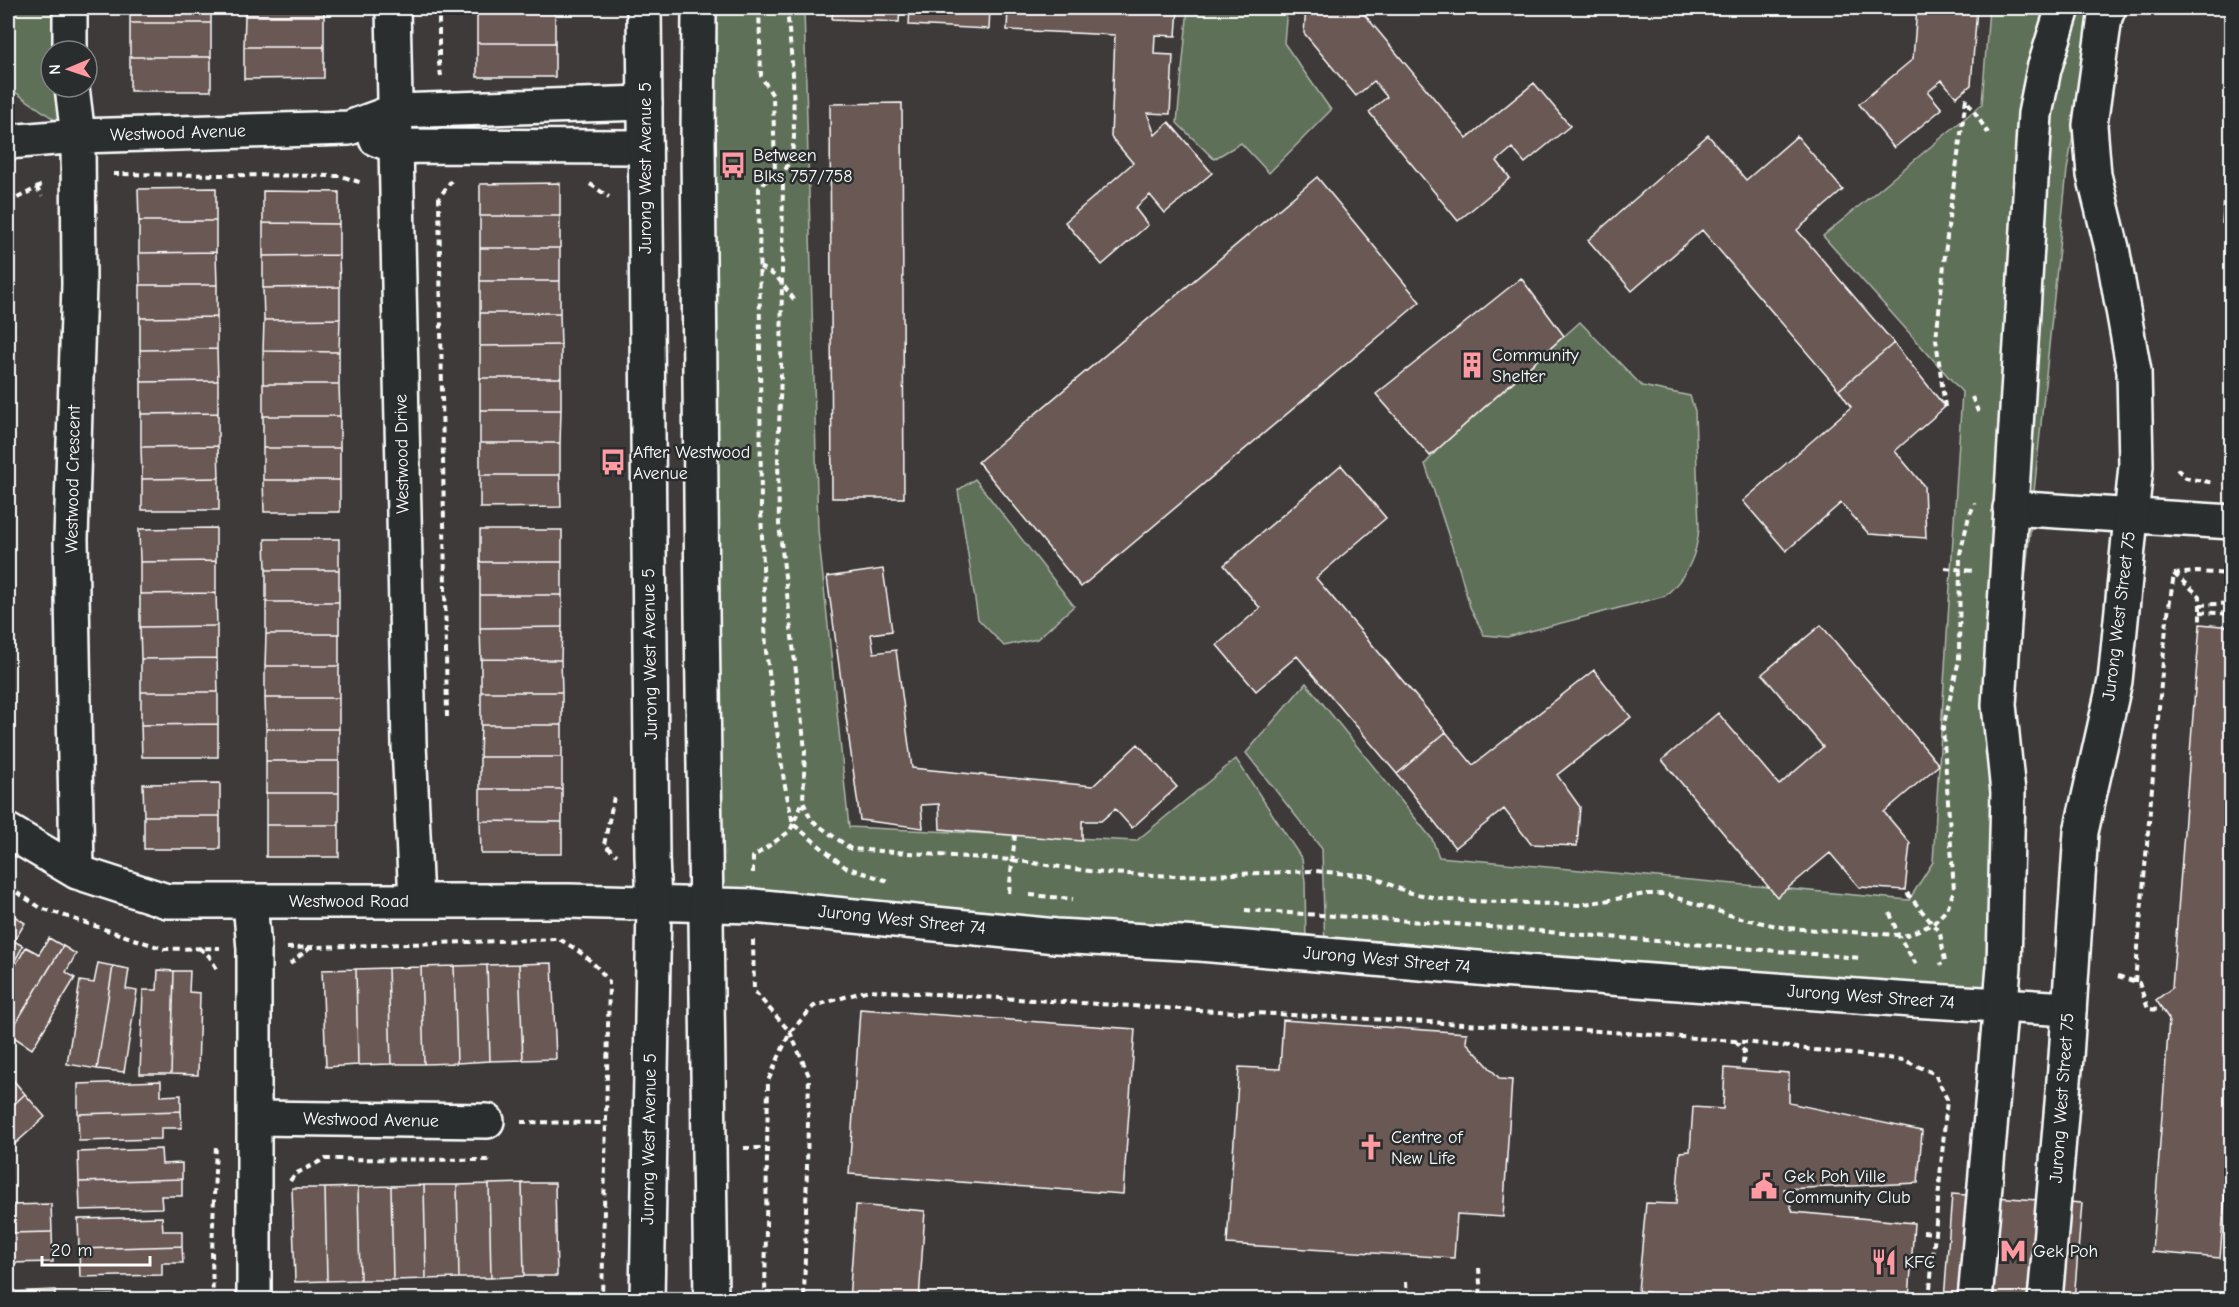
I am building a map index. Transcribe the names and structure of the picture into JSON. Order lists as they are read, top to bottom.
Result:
{
  "streets": {
    "street": [
      "Westwood Avenue",
      "Jurong West Avenue 5",
      "Westwood Drive",
      "Westwood Crescent",
      "Jurong West Street 75",
      "Westwood Road",
      "Jurong West Street 74"
    ]
  },
  "crossings": [
    ["Westwood Avenue", "Jurong West Avenue 5"],
    ["Westwood Avenue", "Westwood Drive"],
    ["Westwood Avenue", "Westwood Crescent"],
    ["Jurong West Avenue 5", "Westwood Road"],
    ["Westwood Drive", "Westwood Road"],
    ["Westwood Crescent", "Westwood Road"],
    ["Jurong West Street 75", "Jurong West Street 74"],
    ["Westwood Road", "Jurong West Street 74"]
  ],
  "places": {
    "bus stop": ["Between Blks 757/758", "After Westwood Avenue"],
    "building": ["Community Shelter"],
    "church": ["Centre of New Life"],
    "public building": ["Gek Poh Ville Community Club"],
    "metro station": ["Gek Poh"],
    "restaurant": ["KFC"]
  },
  "scale_bar": "20 m",
  "north": "left"
}
